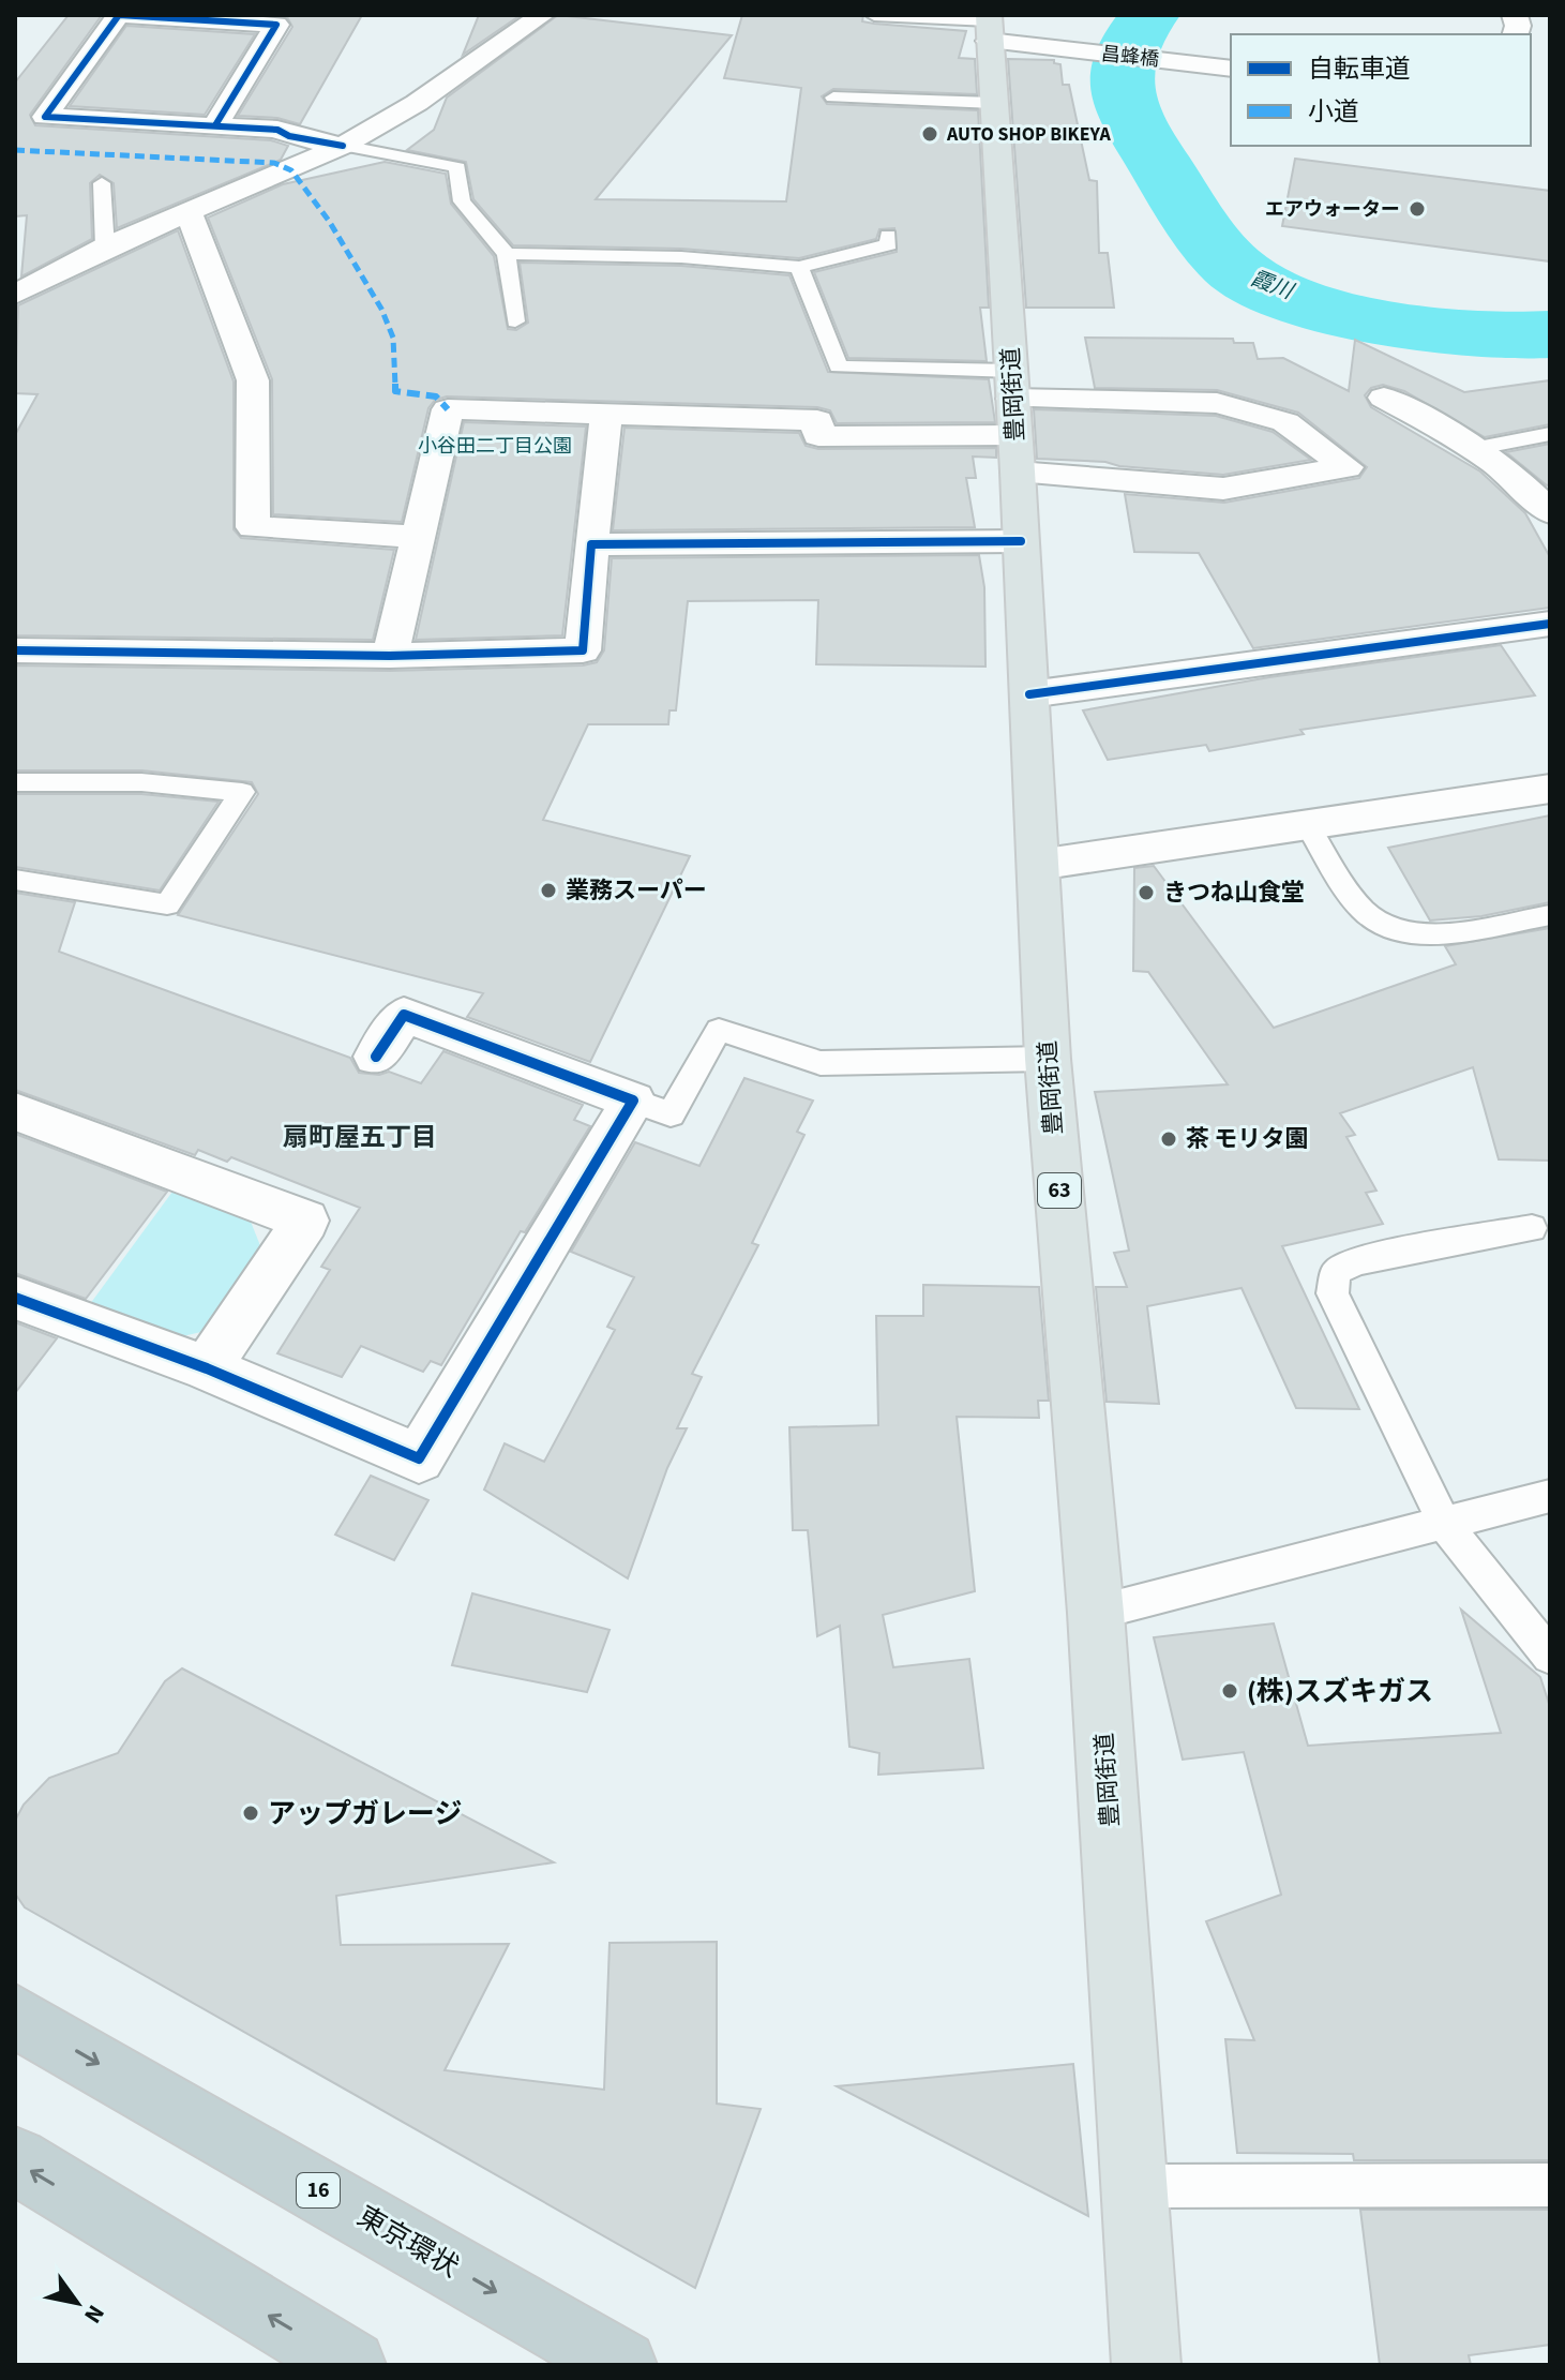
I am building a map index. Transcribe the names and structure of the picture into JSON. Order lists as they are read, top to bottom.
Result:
{
  "streets": {
    "highway": ["16", "東京環状"],
    "main road": ["豊岡街道", "63"],
    "street": ["昌蜂橋"]
  },
  "crossings": [
    ["昌蜂橋", "豊岡街道"]
  ],
  "districts": ["扇町屋五丁目"],
  "water": ["霞川"],
  "parks": ["小谷田二丁目公園"],
  "places": [
    "AUTO SHOP BIKEYA",
    "エアウォーター",
    "業務スーパー",
    "きつね山食堂",
    "茶 モリタ園",
    "(株)スズキガス",
    "アップガレージ"
  ],
  "legend": ["自転車道", "小道"],
  "north": "bottom right"
}
